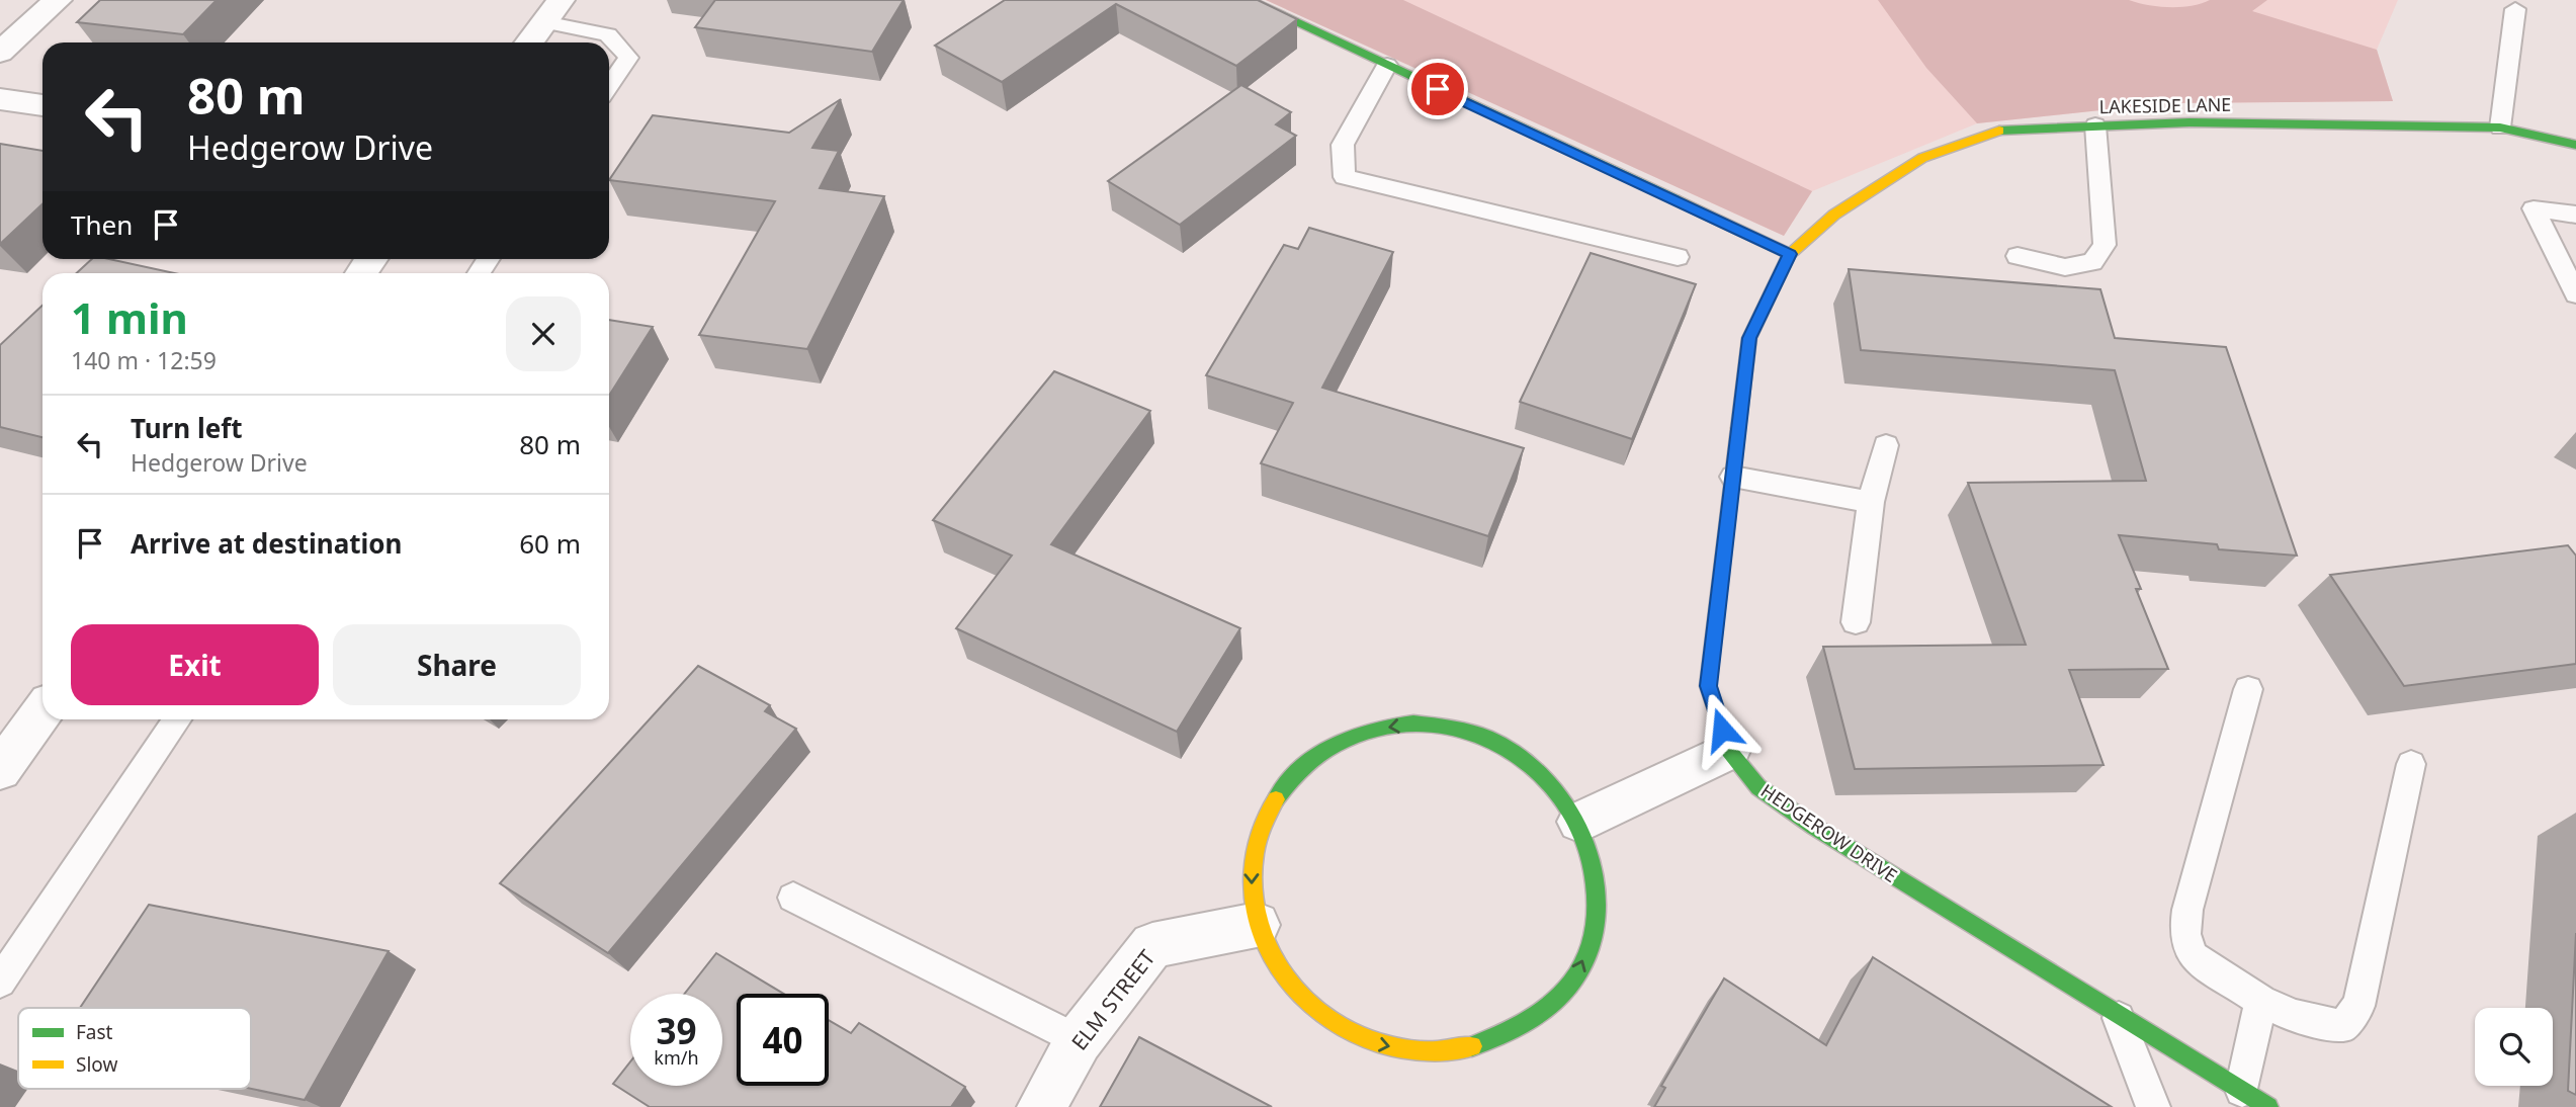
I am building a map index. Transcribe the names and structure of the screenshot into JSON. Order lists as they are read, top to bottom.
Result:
{
  "streets": {
    "street": ["LAKESIDE LANE", "HEDGEROW DRIVE", "ELM STREET"]
  },
  "crossings": [
    ["LAKESIDE LANE", "HEDGEROW DRIVE"]
  ],
  "legend": ["Fast", "Slow"],
  "page": {
    "turn": ["80 m", "Hedgerow Drive"],
    "then": "Then",
    "heading": ["1 min", "140 m · 12:59"],
    "list": [
      {
        "name": "Turn left",
        "note": "Hedgerow Drive",
        "value": "80 m"
      },
      {
        "name": "Arrive at destination",
        "value": "60 m"
      }
    ],
    "buttons": ["Exit", "Share"],
    "speed": "39 km/h",
    "limit": "40"
  }
}
